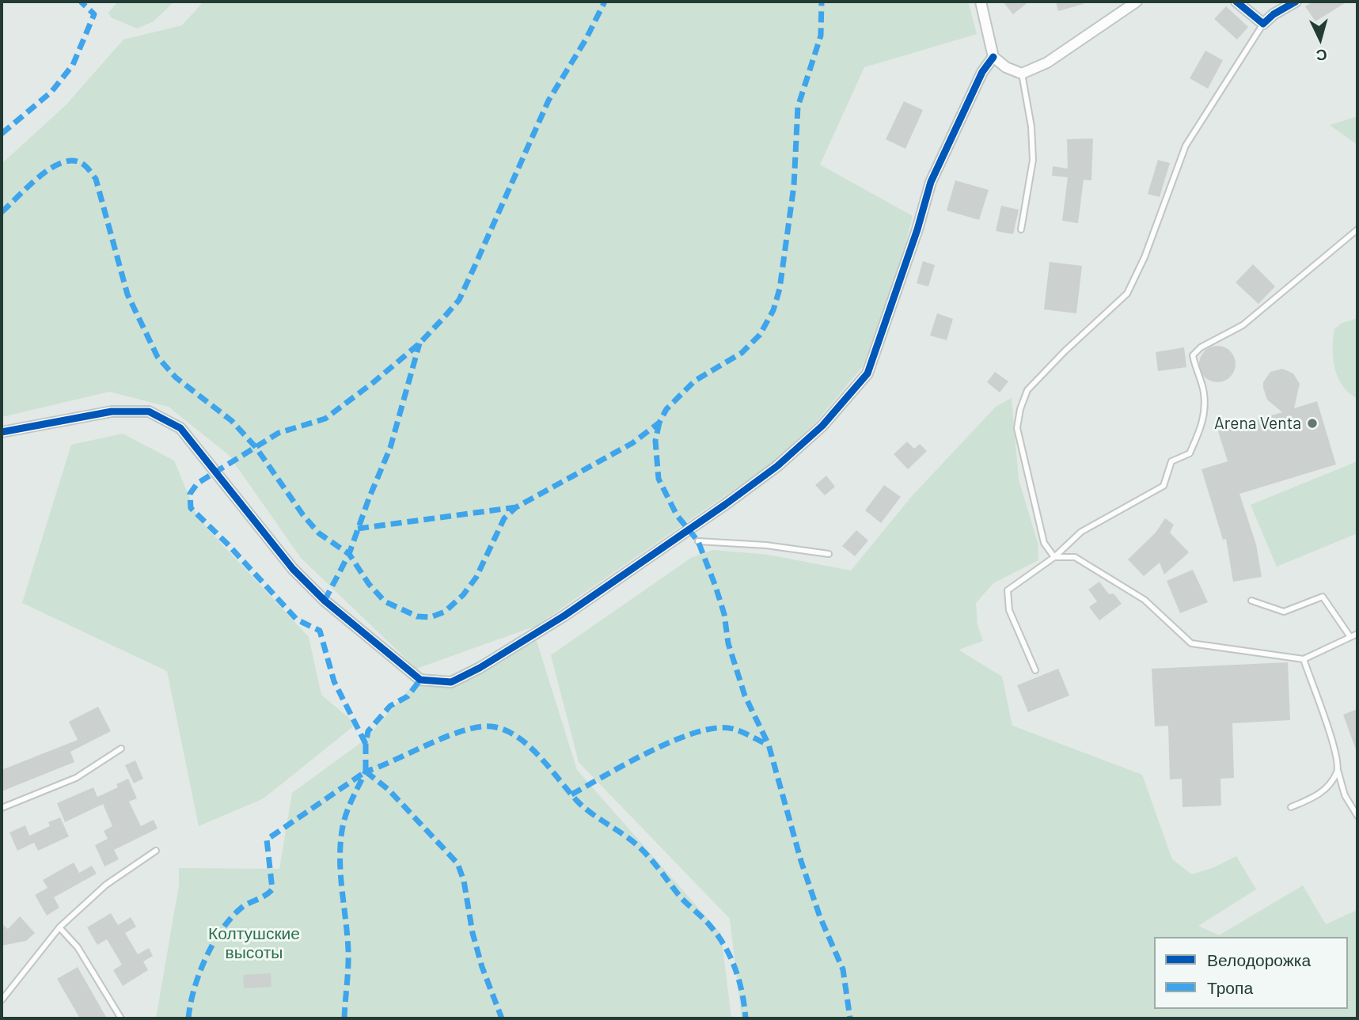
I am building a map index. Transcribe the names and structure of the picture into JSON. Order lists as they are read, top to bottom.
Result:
{
  "parks": ["Колтушские высоты"],
  "places": ["Arena Venta"],
  "legend": ["Велодорожка", "Тропа"],
  "north": "bottom"
}
